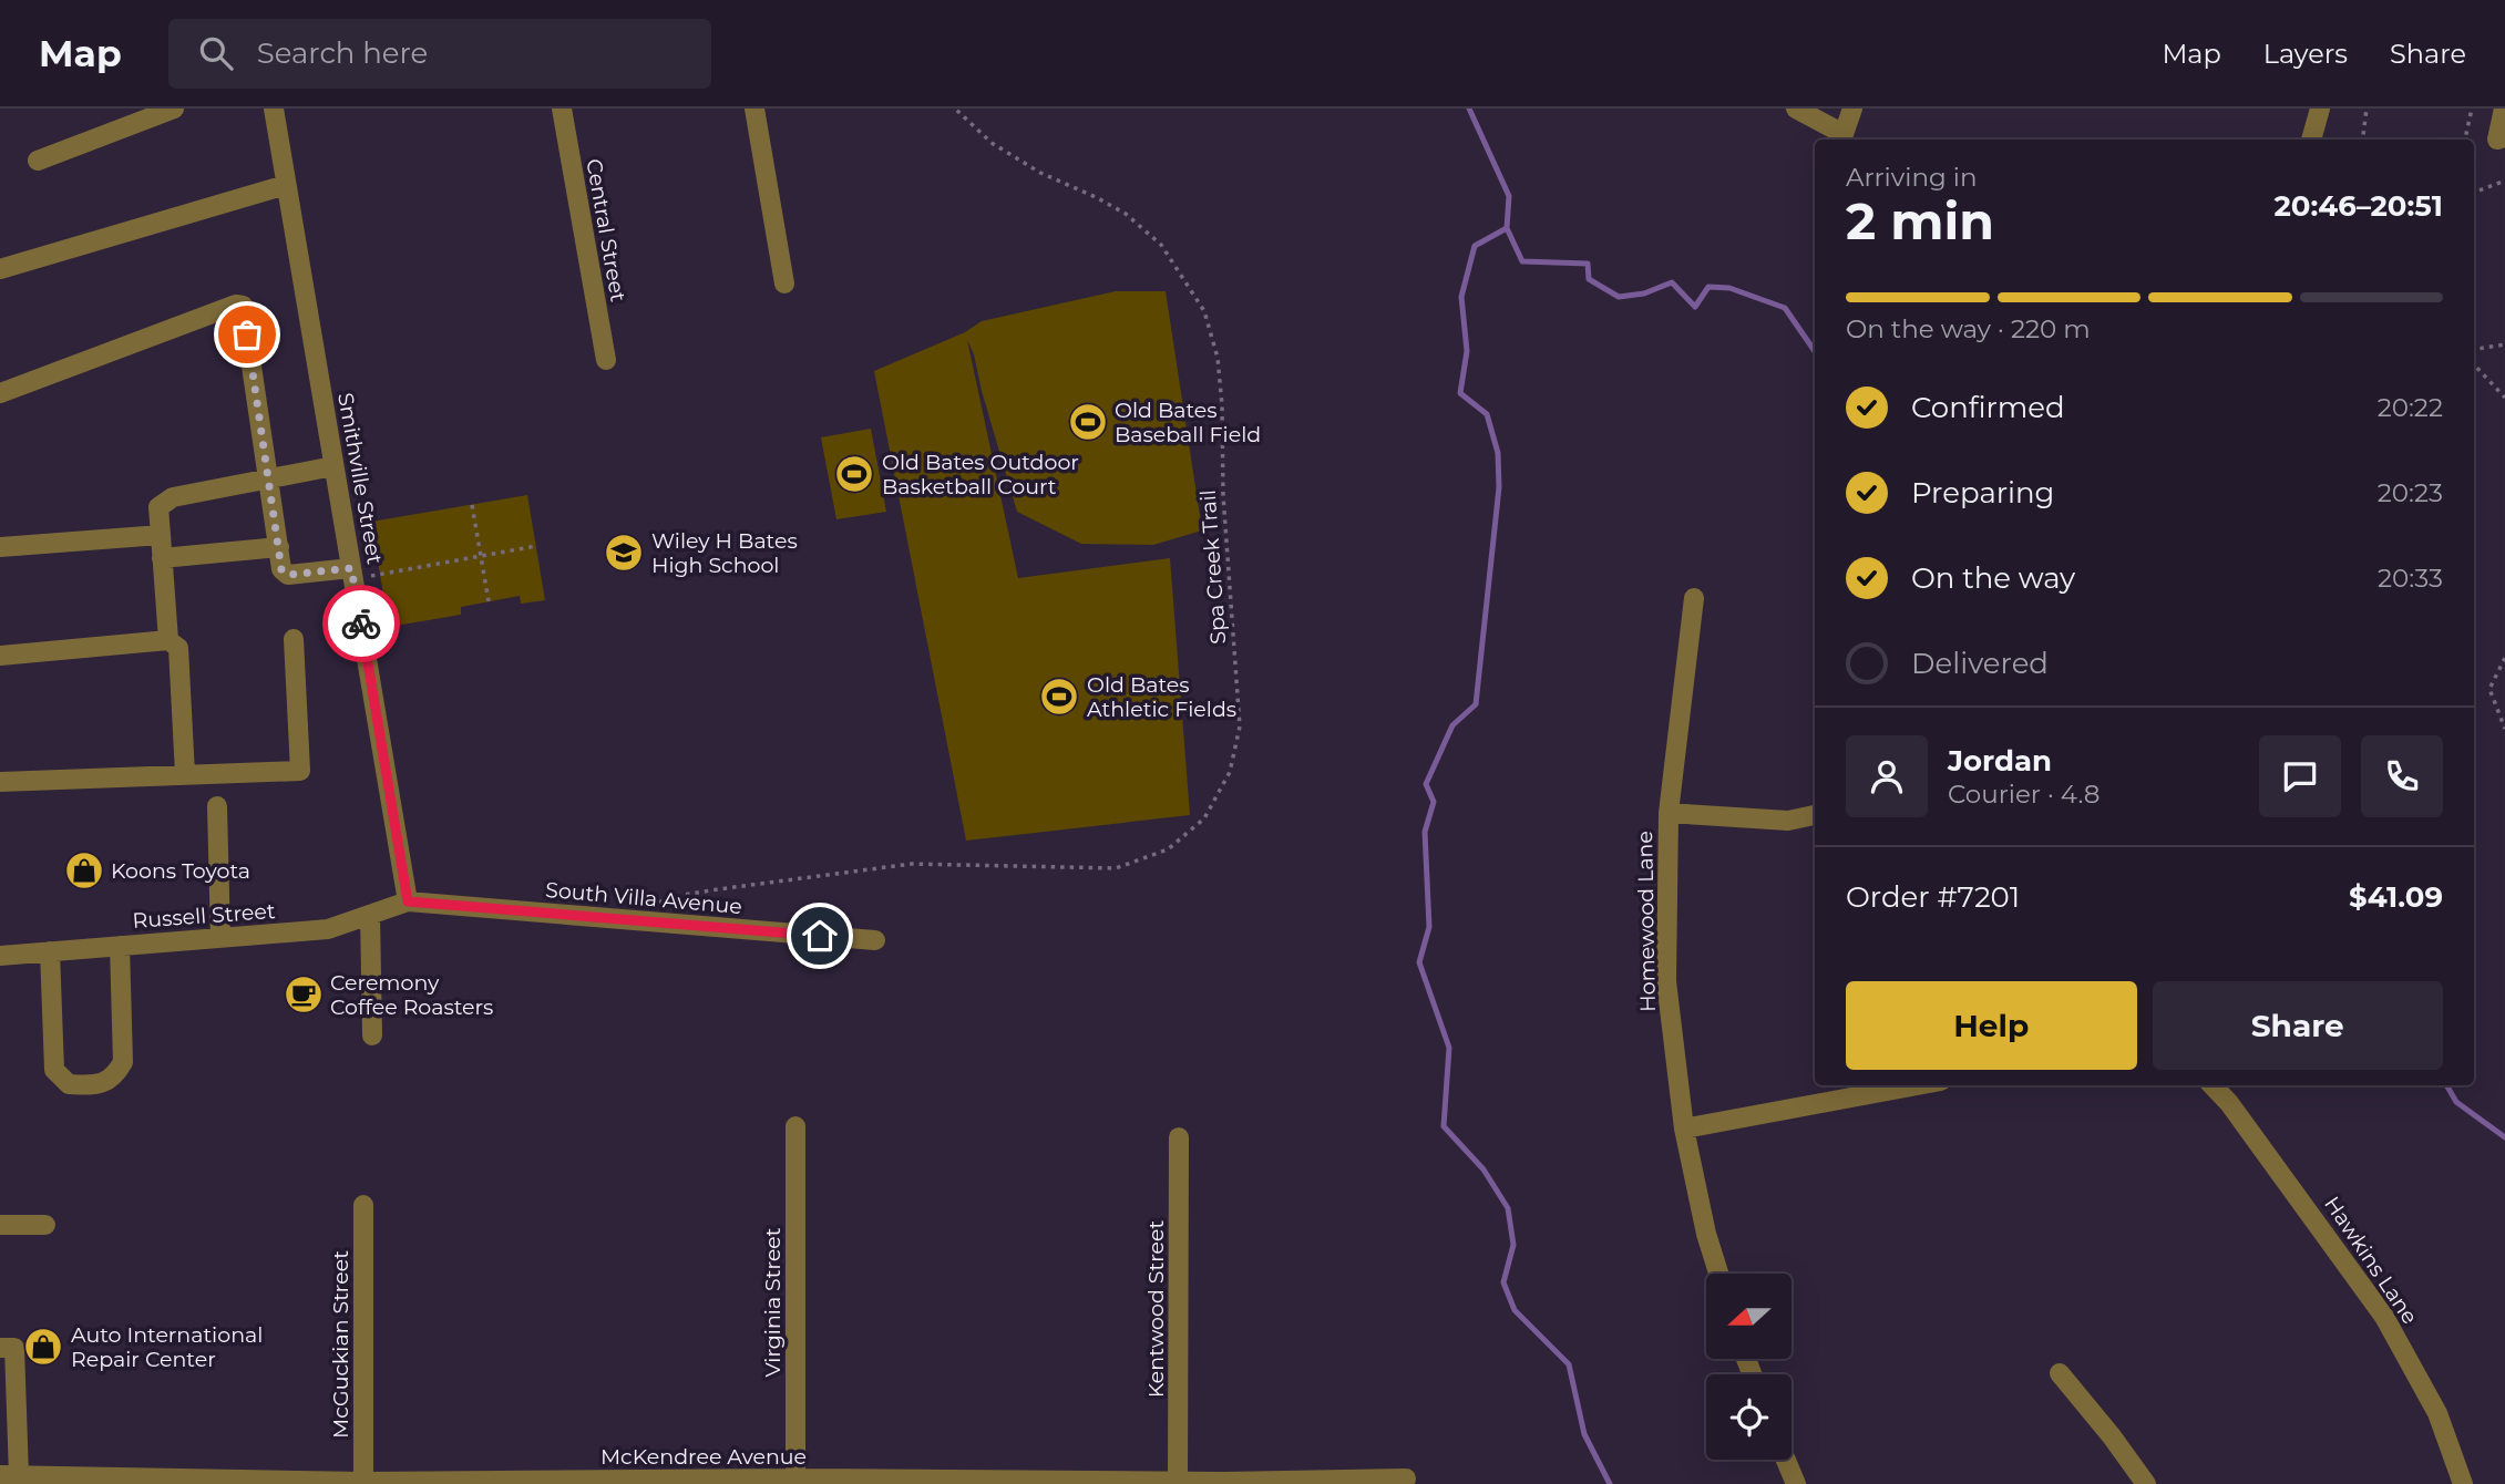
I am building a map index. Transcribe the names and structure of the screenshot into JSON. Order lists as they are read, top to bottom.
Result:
{
  "streets": {
    "street": [
      "Central Street",
      "Smithville Street",
      "South Villa Avenue",
      "Russell Street",
      "Homewood Lane",
      "Hawkins Lane",
      "Virginia Street",
      "Kentwood Street",
      "McGuckian Street",
      "McKendree Avenue"
    ],
    "path": ["Spa Creek Trail"]
  },
  "crossings": [
    ["Smithville Street", "South Villa Avenue"],
    ["Smithville Street", "Russell Street"],
    ["South Villa Avenue", "Russell Street"],
    ["Virginia Street", "McKendree Avenue"],
    ["Kentwood Street", "McKendree Avenue"],
    ["McGuckian Street", "McKendree Avenue"]
  ],
  "places": {
    "sports": ["Old Bates Baseball Field", "Old Bates Outdoor Basketball Court", "Old Bates Athletic Fields"],
    "school or university": ["Wiley H Bates High School"],
    "shop": ["Koons Toyota", "Auto International Repair Center"],
    "cafe": ["Ceremony Coffee Roasters"]
  },
  "north": "left",
  "page": {
    "header": "Map",
    "search": "Search here",
    "nav": ["Map", "Layers", "Share"],
    "heading": ["2 min", "Arriving in", "20:46–20:51"],
    "panel": [
      "Jordan",
      "Courier · 4.8",
      "Order #7201",
      "$41.09"
    ],
    "bar": "On the way · 220 m",
    "list": [
      ["Confirmed", "20:22"],
      ["Preparing", "20:23"],
      ["On the way", "20:33"],
      "Delivered"
    ],
    "buttons": ["Help", "Share"]
  }
}
